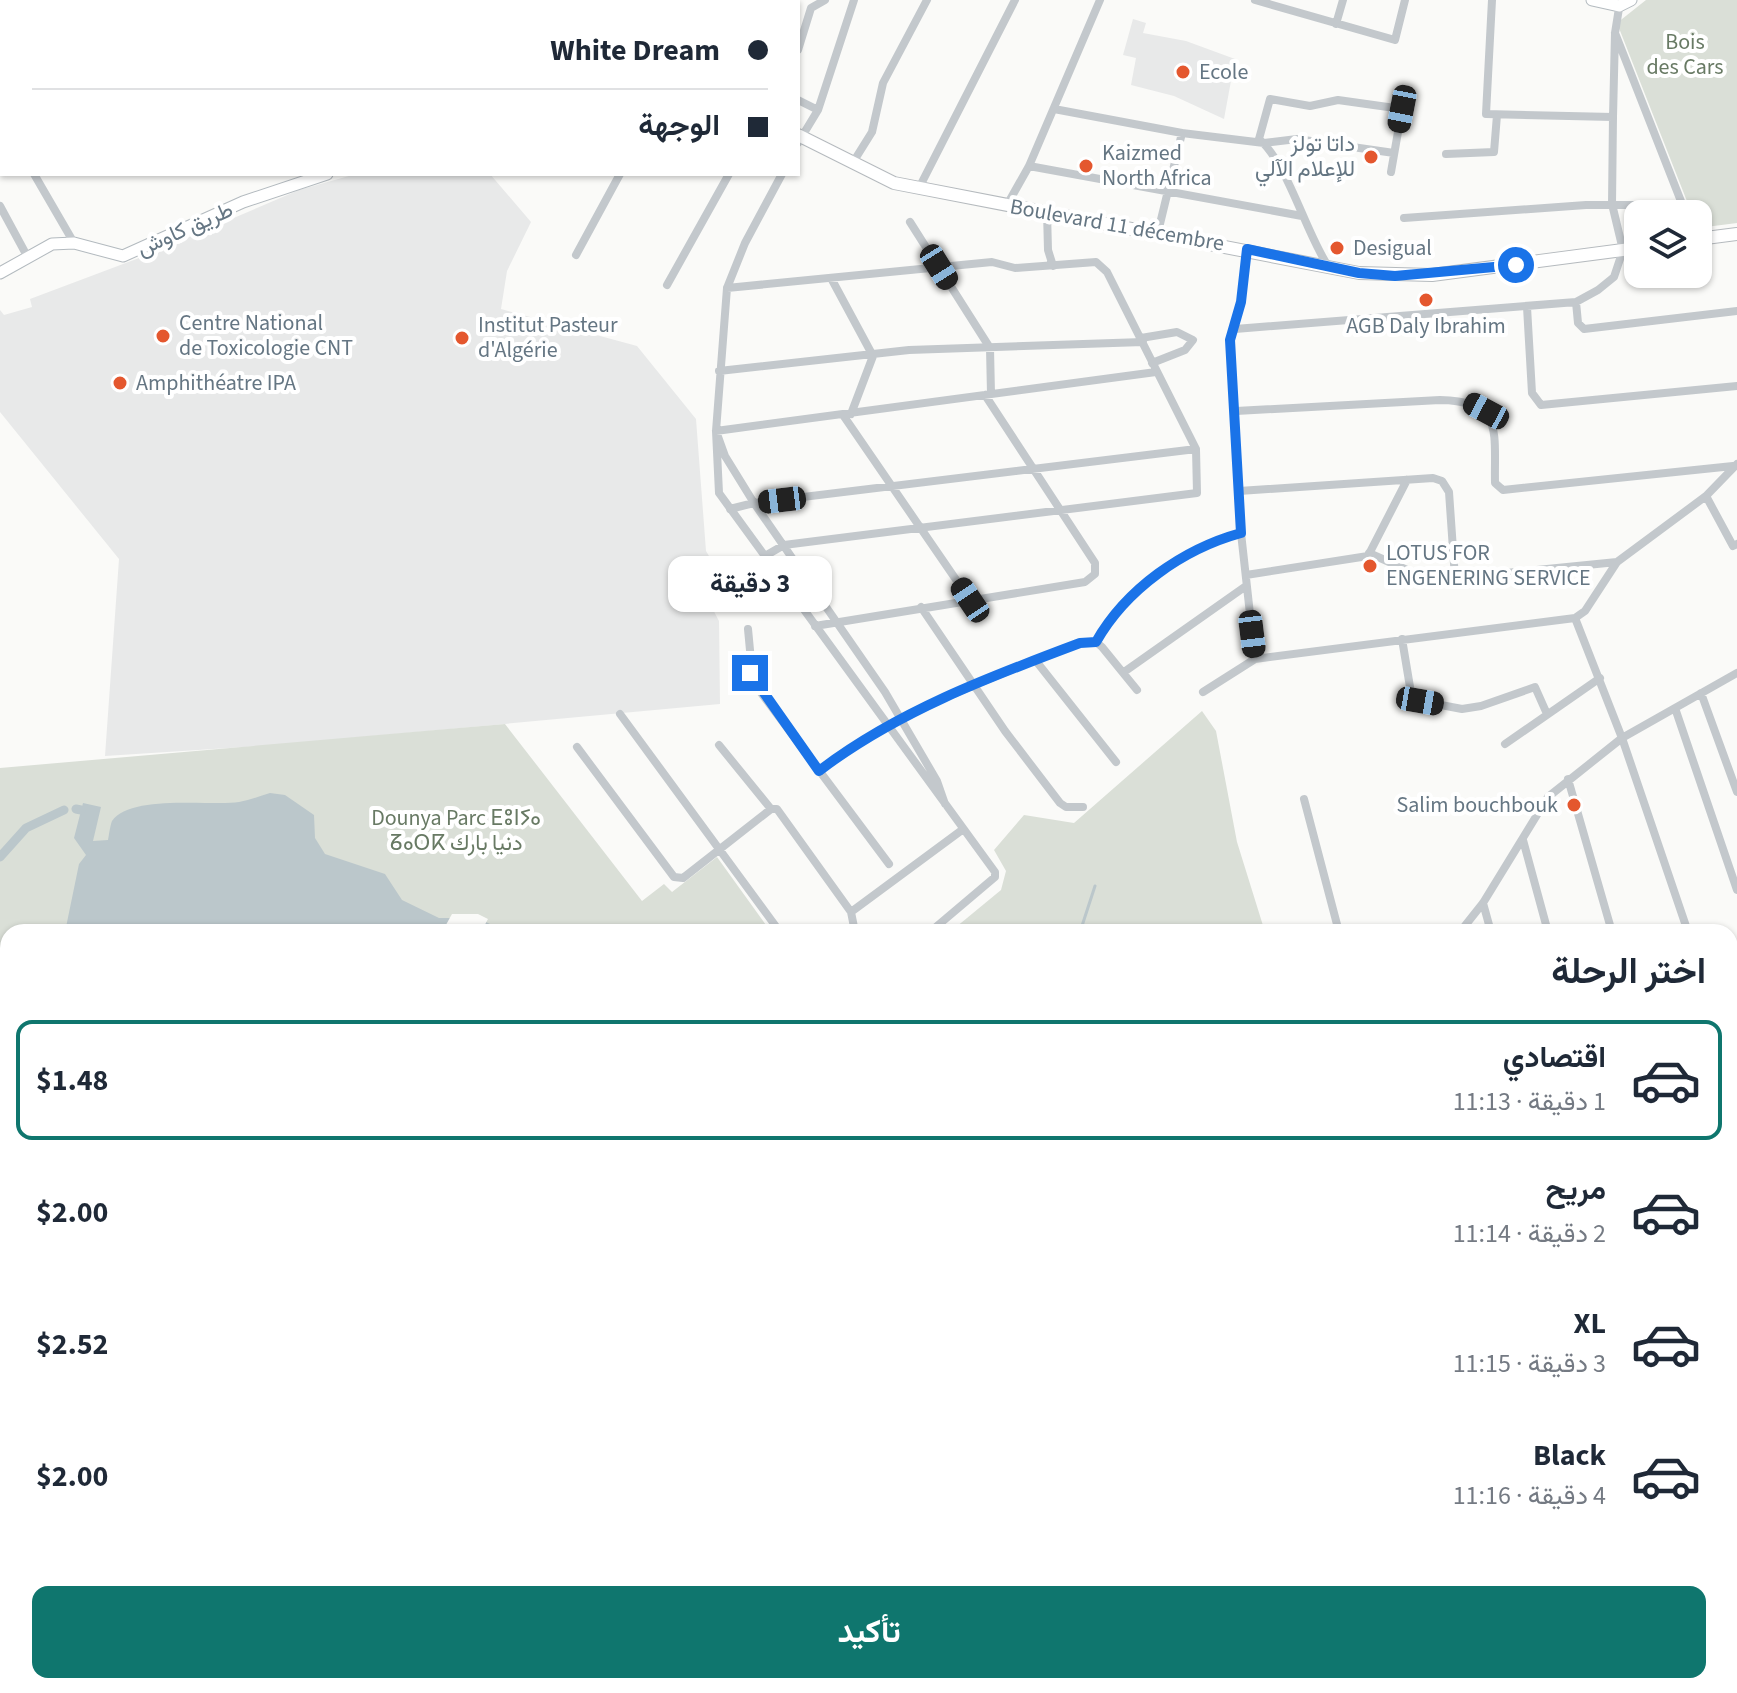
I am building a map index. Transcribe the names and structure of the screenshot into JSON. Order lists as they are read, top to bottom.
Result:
{
  "streets": {
    "main road": ["Boulevard 11 décembre"],
    "street": ["طريق كاوش"]
  },
  "parks": ["Bois des Cars", "Dounya Parc ⴹⵓⵏⵢⴰ ⵒⴰⵔⴽ دنيا بارك"],
  "places": [
    "Ecole",
    "داتا تولز للإعلام الآلي",
    "Kaizmed North Africa",
    "Desigual",
    "AGB Daly Ibrahim",
    "Centre National de Toxicologie CNT",
    "Institut Pasteur d'Algérie",
    "Amphithéatre IPA",
    "LOTUS FOR ENGENERING SERVICE",
    "Salim bouchbouk"
  ],
  "page": {
    "banner": ["White Dream", "الوجهة"],
    "bubble": "3 دقيقة",
    "heading": "اختر الرحلة",
    "list": [
      {
        "name": "اقتصادي",
        "note": "1 دقيقة · 11:13",
        "value": "$1.48"
      },
      {
        "name": "مريح",
        "note": "2 دقيقة · 11:14",
        "value": "$2.00"
      },
      {
        "name": "XL",
        "note": "3 دقيقة · 11:15",
        "value": "$2.52"
      },
      {
        "name": "Black",
        "note": "4 دقيقة · 11:16",
        "value": "$2.00"
      }
    ],
    "buttons": "تأكيد"
  }
}
